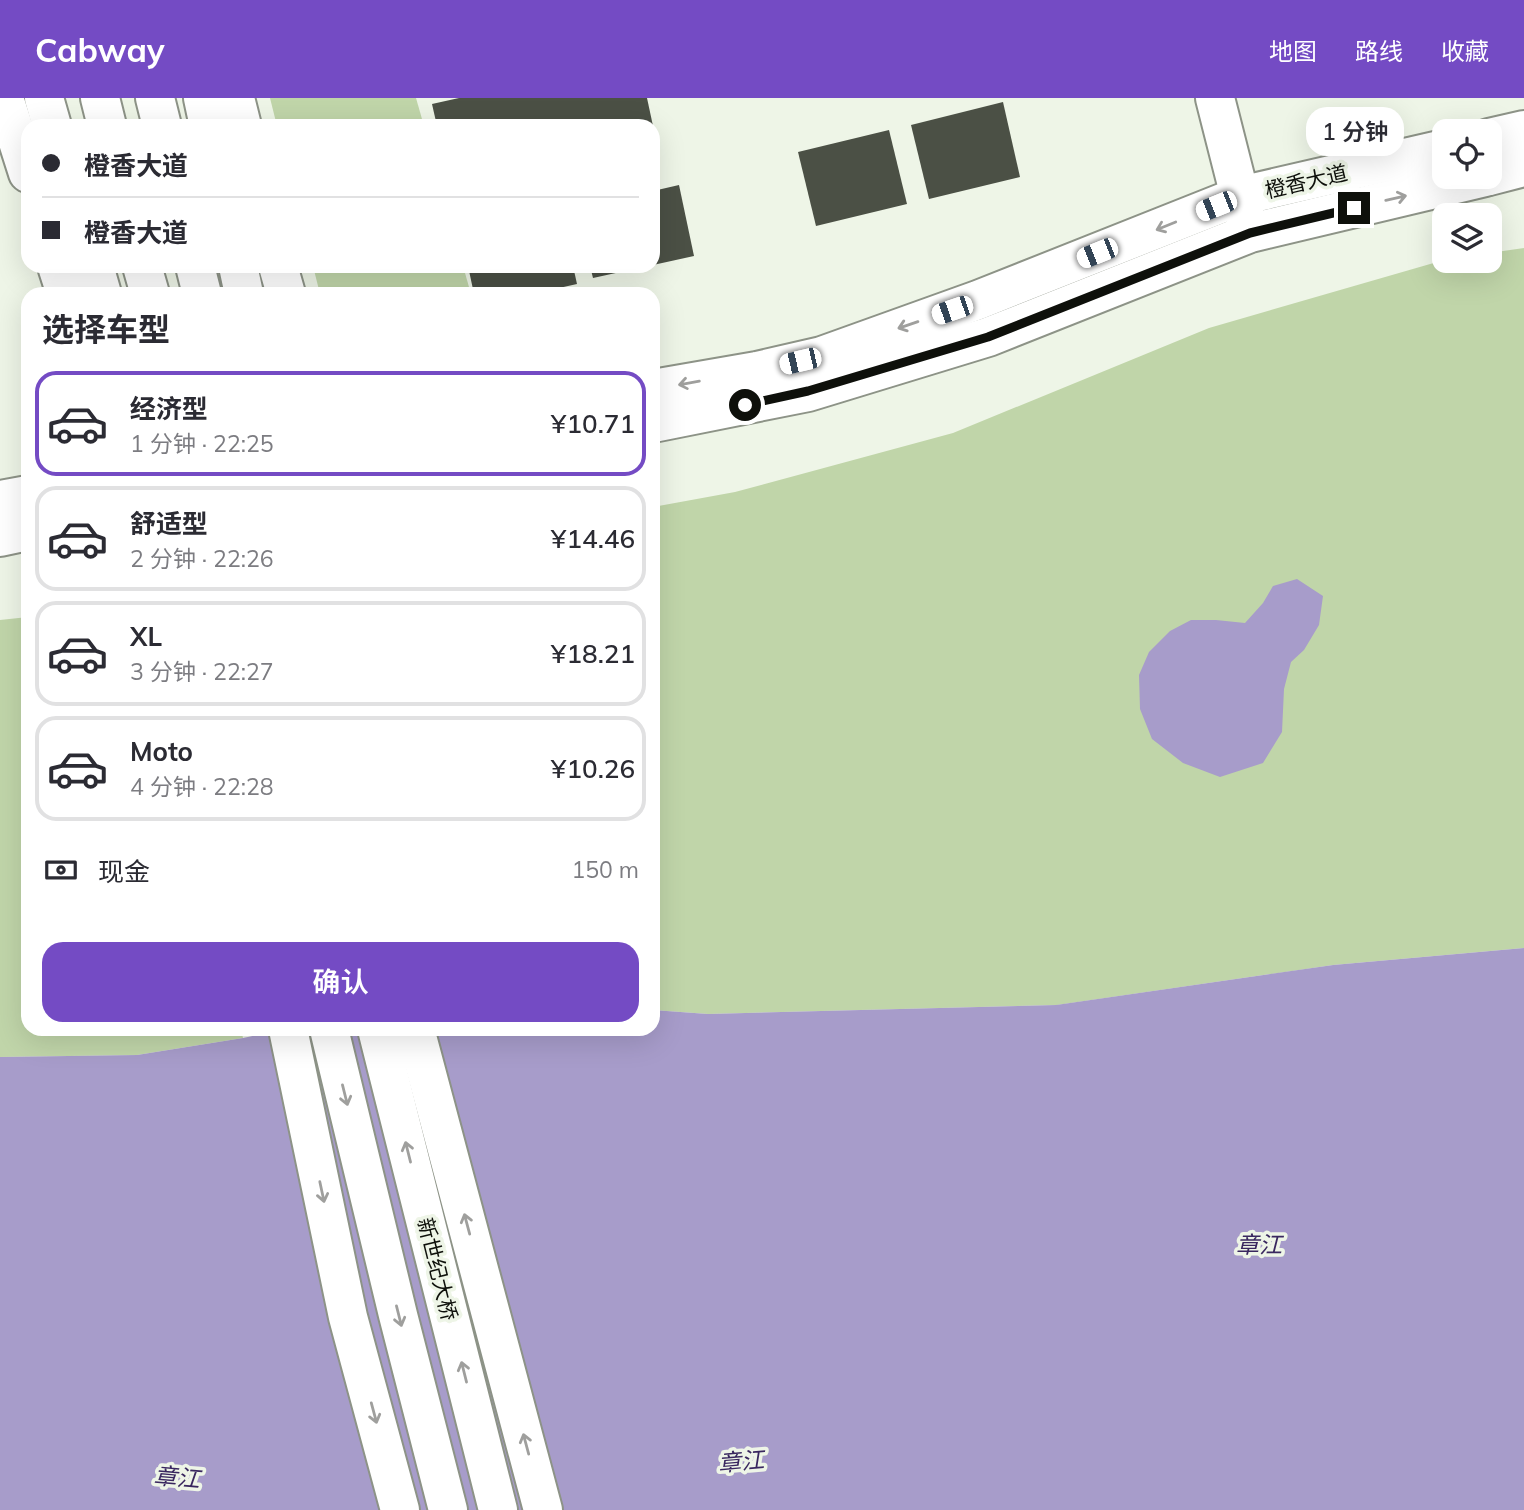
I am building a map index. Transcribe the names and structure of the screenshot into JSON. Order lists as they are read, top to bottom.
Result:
{
  "streets": {
    "main road": ["橙香大道", "新世纪大桥"]
  },
  "water": ["章江"],
  "page": {
    "header": "Cabway",
    "nav": ["地图", "路线", "收藏"],
    "bubble": "1 分钟",
    "banner": ["橙香大道", "橙香大道"],
    "heading": "选择车型",
    "list": [
      {
        "name": "经济型",
        "note": "1 分钟 · 22:25",
        "value": "¥10.71"
      },
      {
        "name": "舒适型",
        "note": "2 分钟 · 22:26",
        "value": "¥14.46"
      },
      {
        "name": "XL",
        "note": "3 分钟 · 22:27",
        "value": "¥18.21"
      },
      {
        "name": "Moto",
        "note": "4 分钟 · 22:28",
        "value": "¥10.26"
      }
    ],
    "pay": ["现金", "150 m"],
    "buttons": "确认"
  }
}
